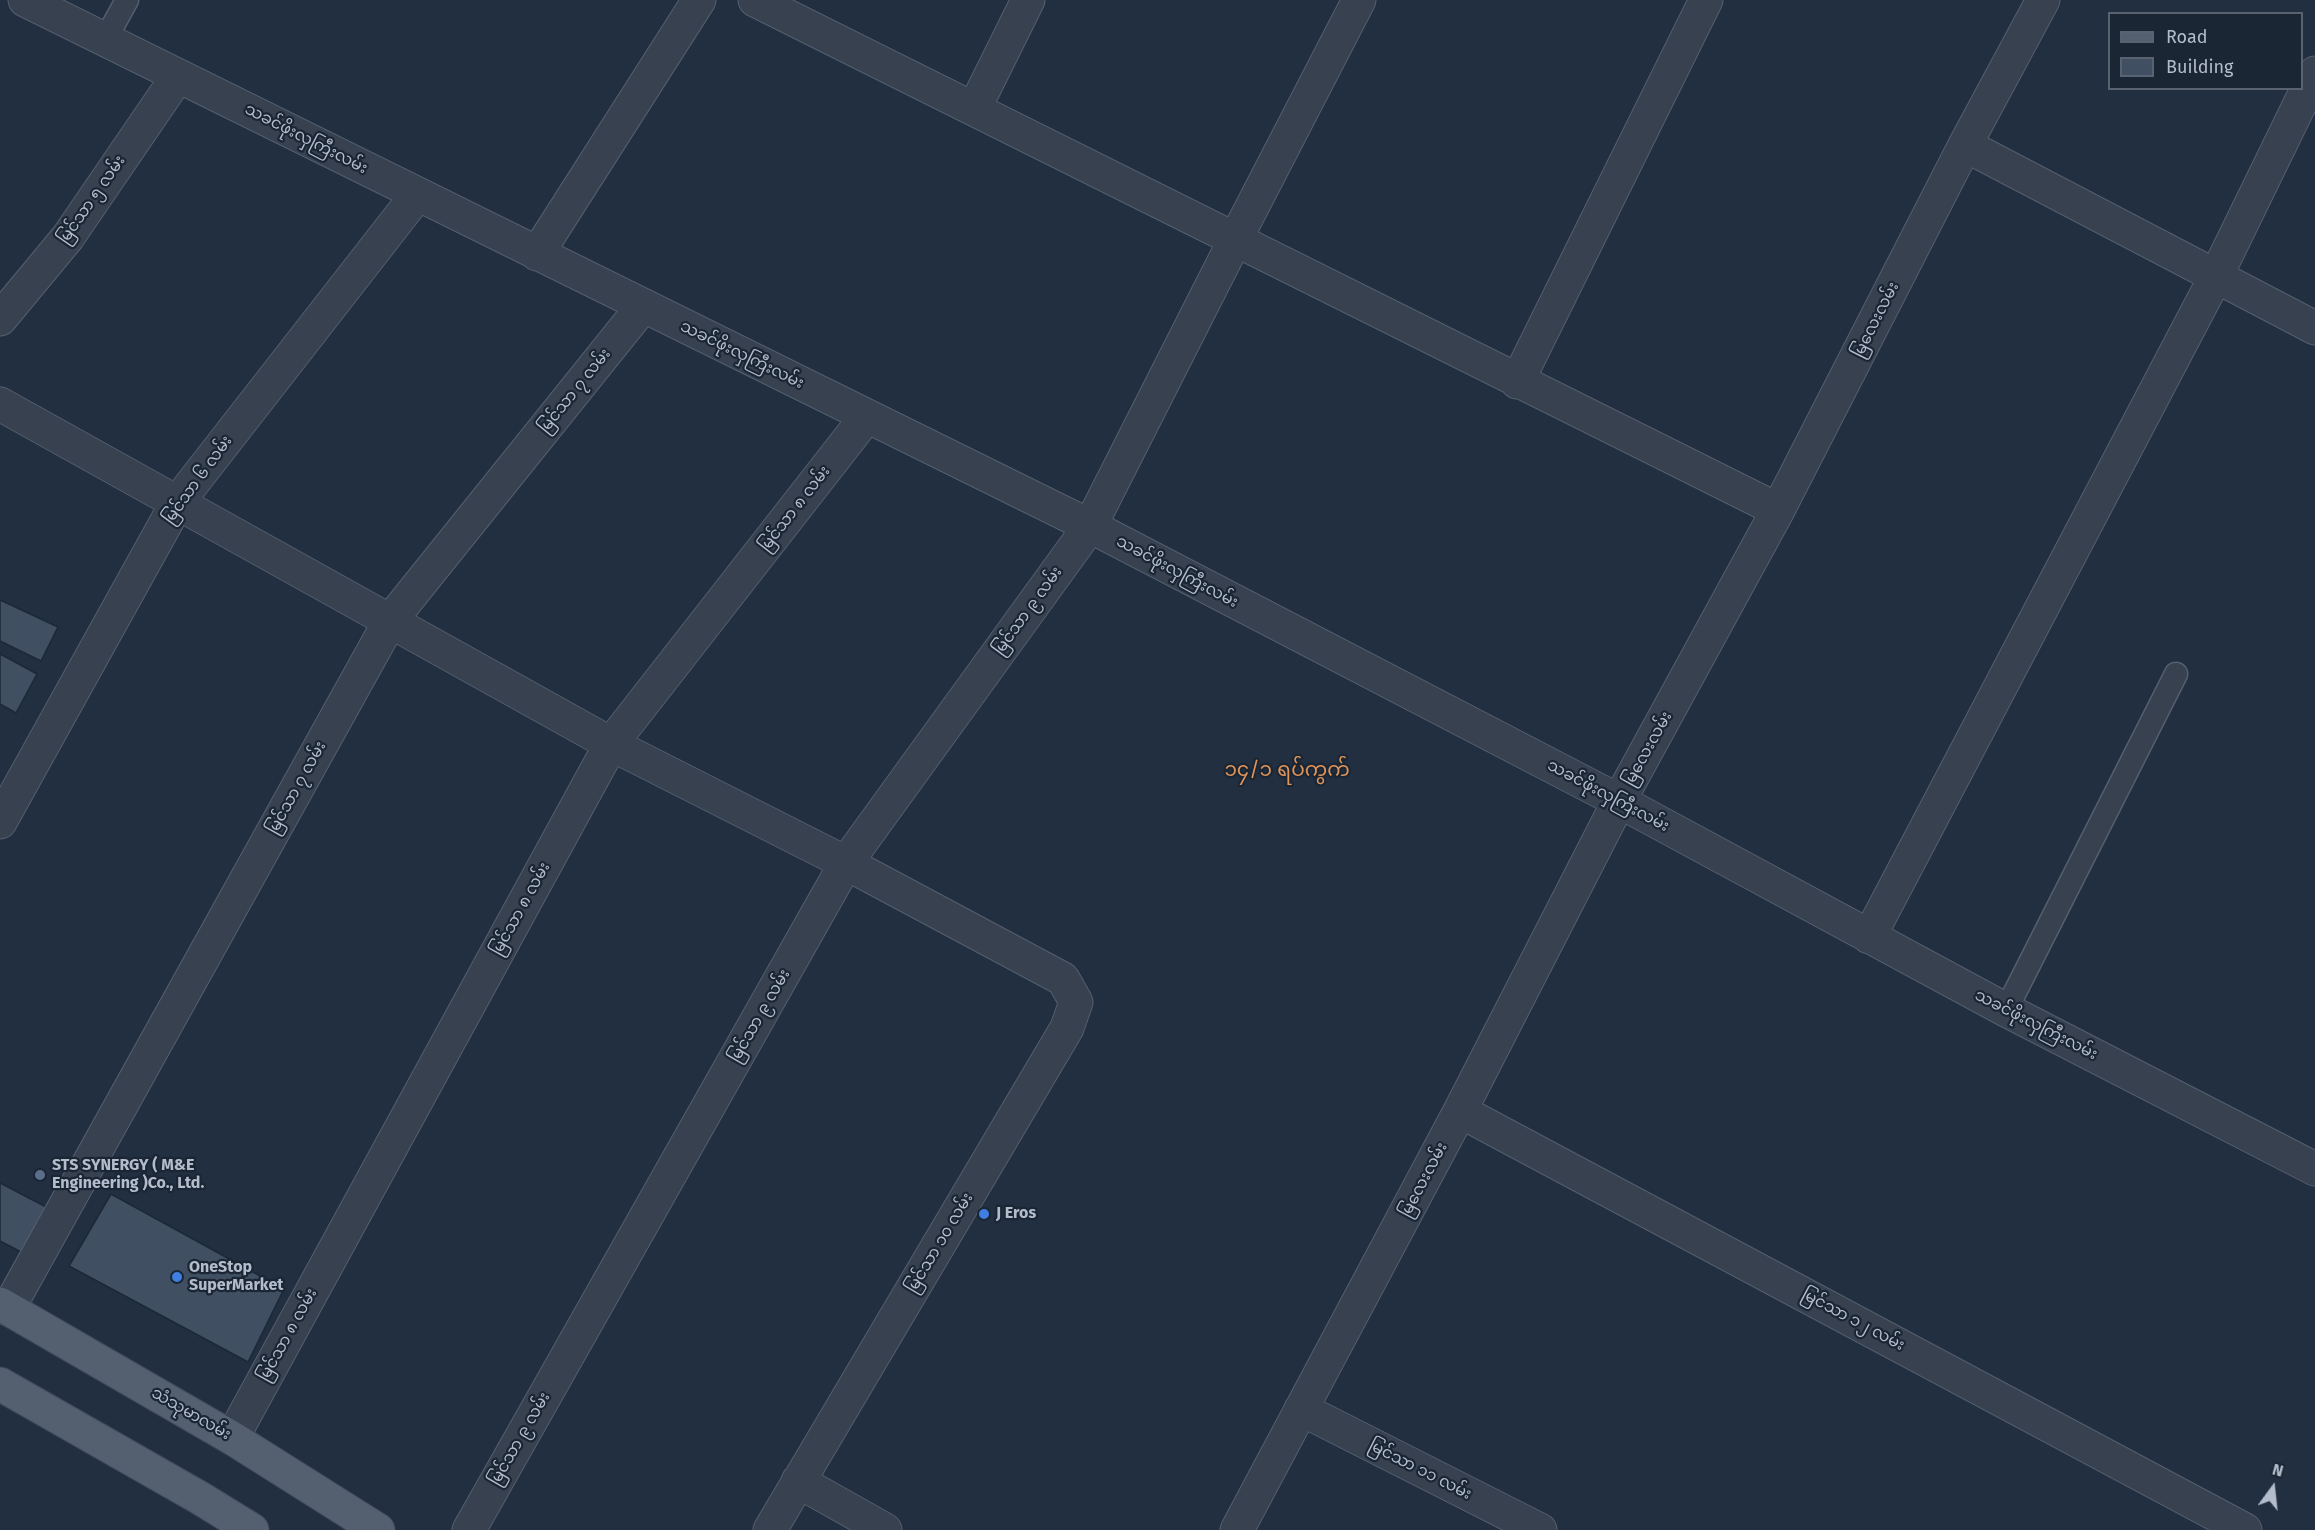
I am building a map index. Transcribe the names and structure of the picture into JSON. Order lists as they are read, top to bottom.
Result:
{
  "streets": {
    "main road": ["သံသုမာလမ်း"],
    "street": [
      "သခင်ဖိုးလှကြီးလမ်း",
      "မြင်သာ ၅ လမ်း",
      "မြလေးလမ်း",
      "မြင်သာ ၇ လမ်း",
      "မြင်သာ ၆ လမ်း",
      "မြင်သာ ၈ လမ်း",
      "မြင်သာ ၉ လမ်း",
      "မြင်သာ ၁၀ လမ်း",
      "မြင်သာ ၁၂ လမ်း",
      "မြင်သာ ၁၁ လမ်း"
    ]
  },
  "crossings": [
    ["သခင်ဖိုးလှကြီးလမ်း", "မြင်သာ ၅ လမ်း"],
    ["သခင်ဖိုးလှကြီးလမ်း", "မြလေးလမ်း"],
    ["သခင်ဖိုးလှကြီးလမ်း", "မြင်သာ ၇ လမ်း"],
    ["သခင်ဖိုးလှကြီးလမ်း", "မြင်သာ ၆ လမ်း"],
    ["သခင်ဖိုးလှကြီးလမ်း", "မြင်သာ ၈ လမ်း"],
    ["သခင်ဖိုးလှကြီးလမ်း", "မြင်သာ ၉ လမ်း"],
    ["မြလေးလမ်း", "မြင်သာ ၁၂ လမ်း"],
    ["မြလေးလမ်း", "မြင်သာ ၁၁ လမ်း"],
    ["မြင်သာ ၇ လမ်း", "သံသုမာလမ်း"],
    ["မြင်သာ ၈ လမ်း", "သံသုမာလမ်း"],
    ["မြင်သာ ၉ လမ်း", "မြင်သာ ၁၀ လမ်း"]
  ],
  "districts": ["၁၄/၁ ရပ်ကွက်"],
  "places": ["STS SYNERGY ( M&E Engineering )Co., Ltd.", "J Eros", "OneStop SuperMarket"],
  "legend": ["Road", "Building"],
  "north": "top"
}
